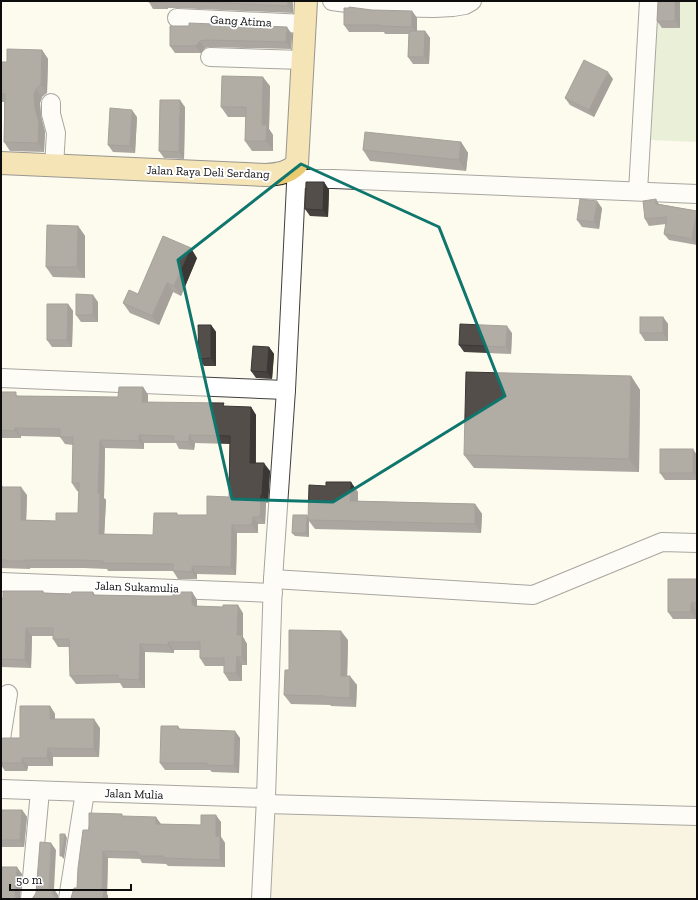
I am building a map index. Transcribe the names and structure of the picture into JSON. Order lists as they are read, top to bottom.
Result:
{
  "streets": {
    "main road": ["Jalan Raya Deli Serdang"],
    "street": ["Gang Atima", "Jalan Sukamulia", "Jalan Mulia"]
  },
  "scale_bar": "50 m"
}
